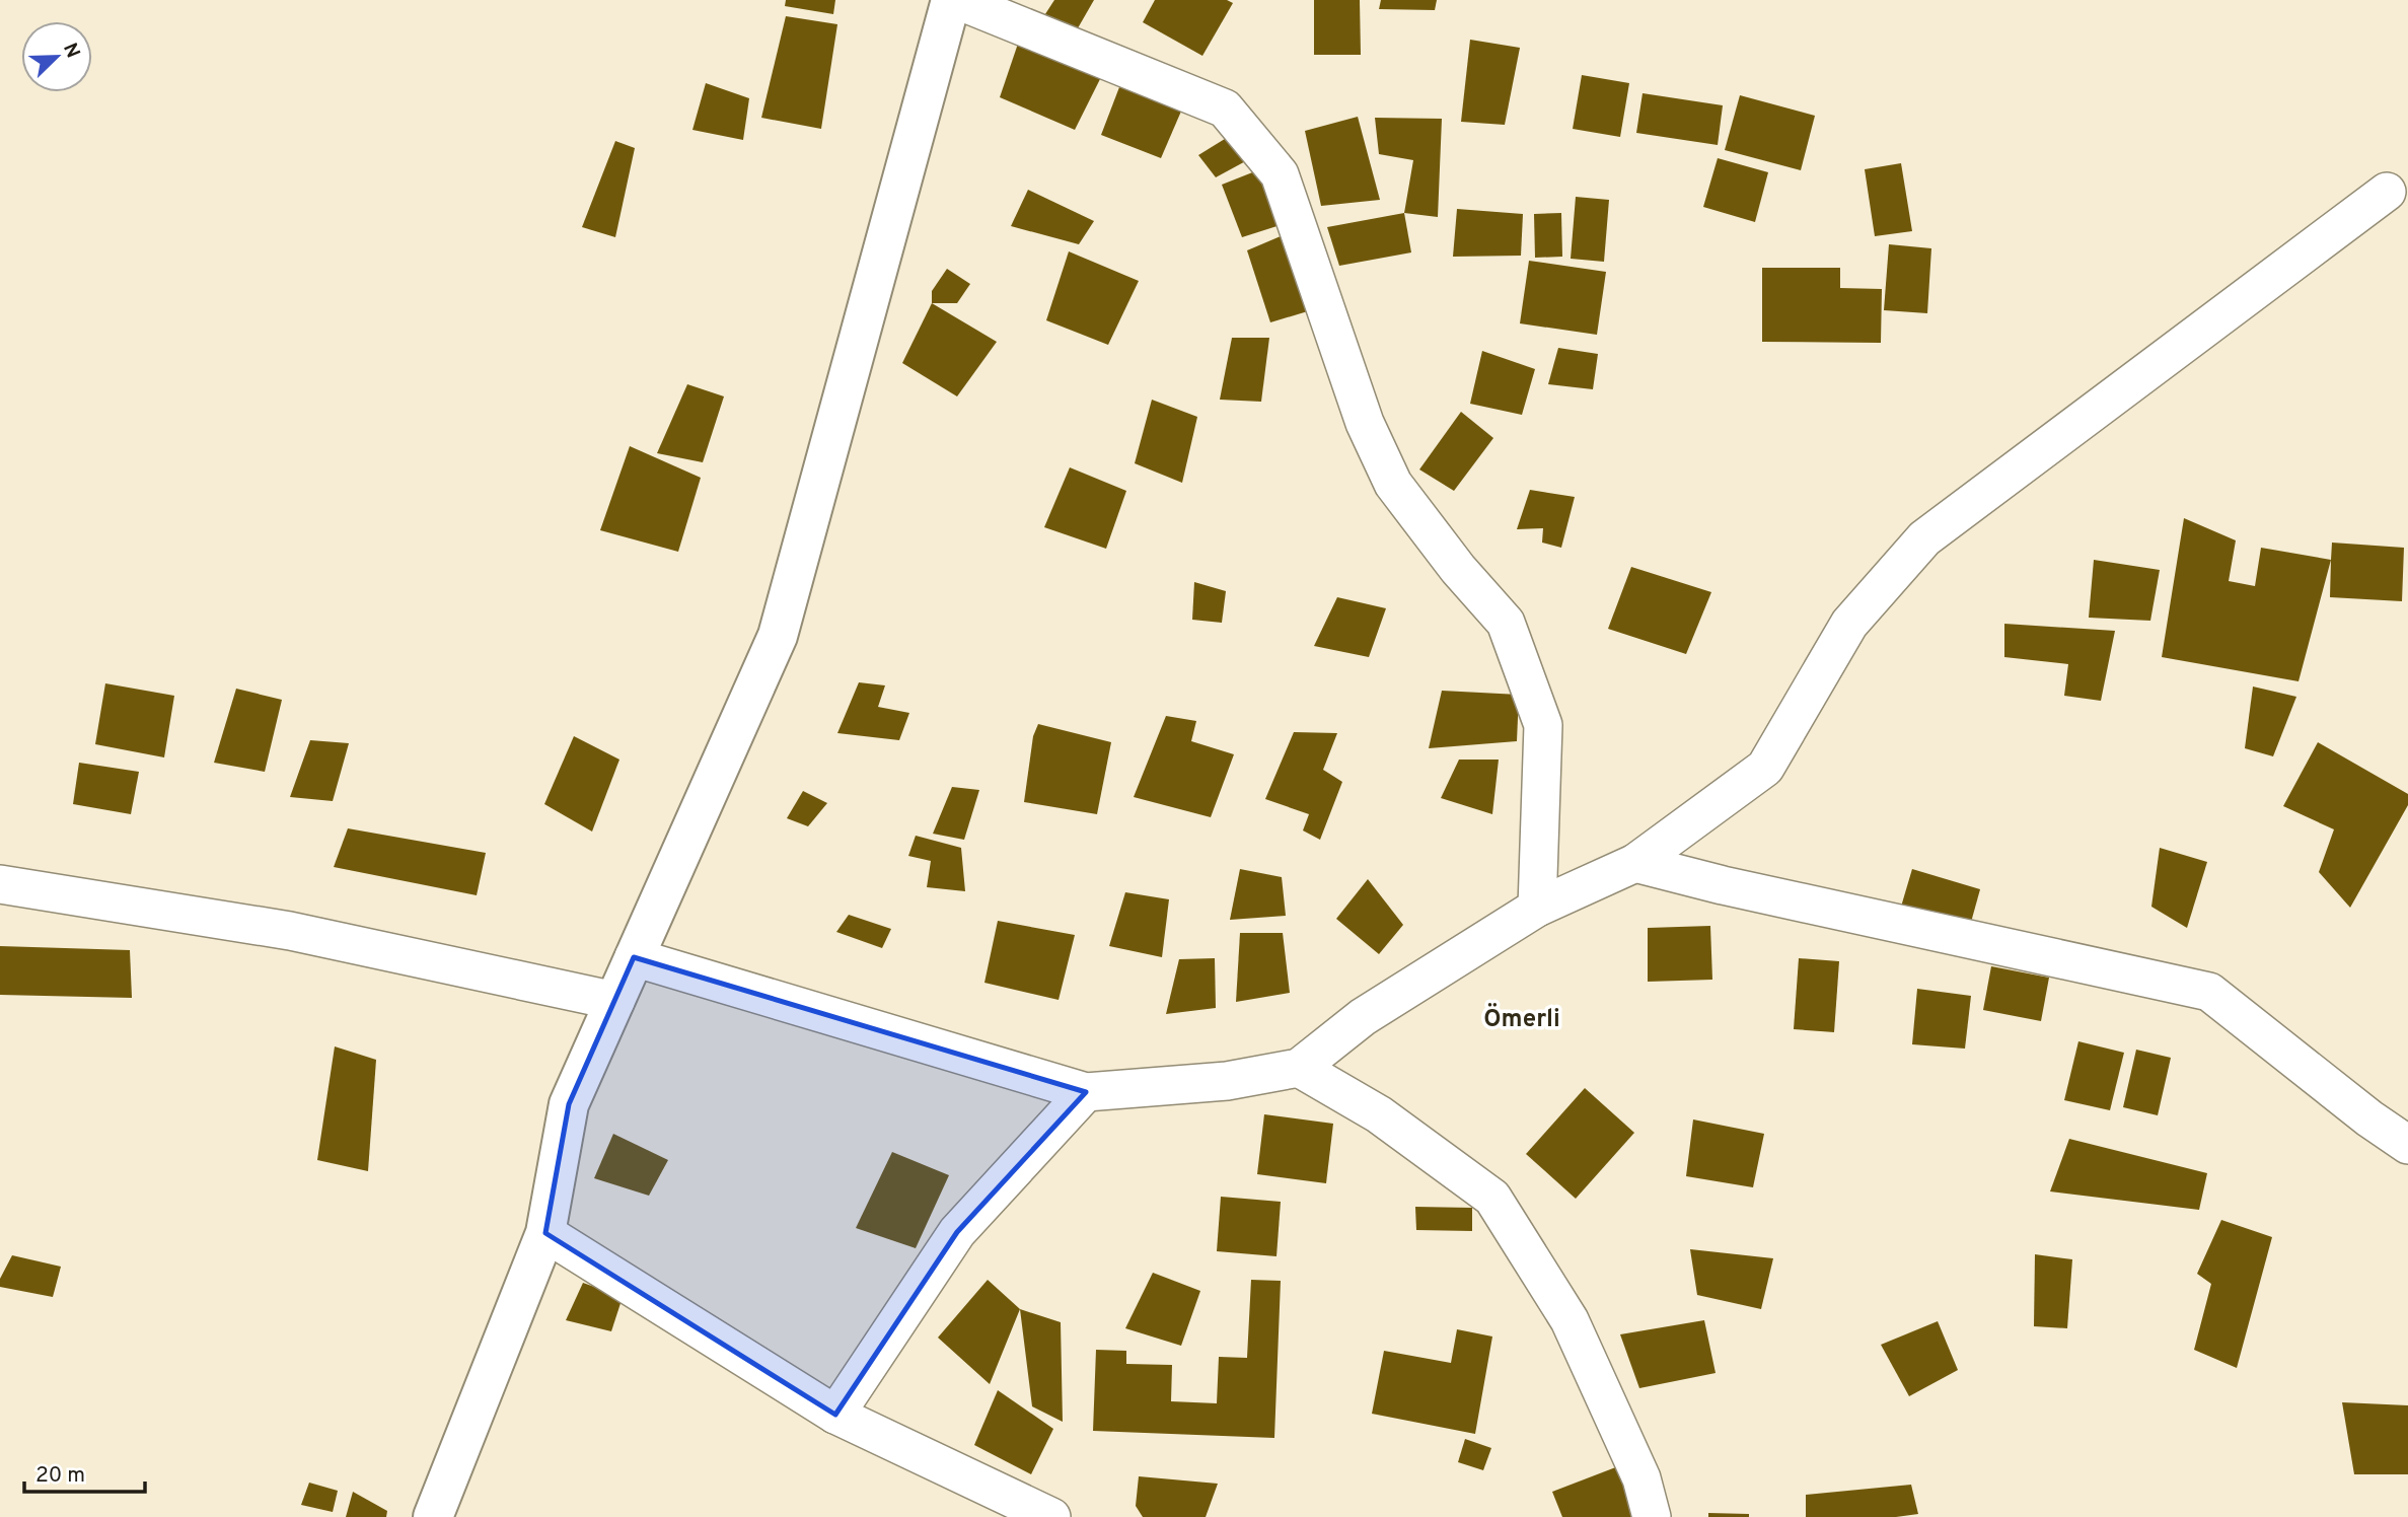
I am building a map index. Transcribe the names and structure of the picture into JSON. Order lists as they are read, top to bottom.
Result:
{
  "districts": ["Ömerli"],
  "scale_bar": "20 m",
  "north": "top right"
}
